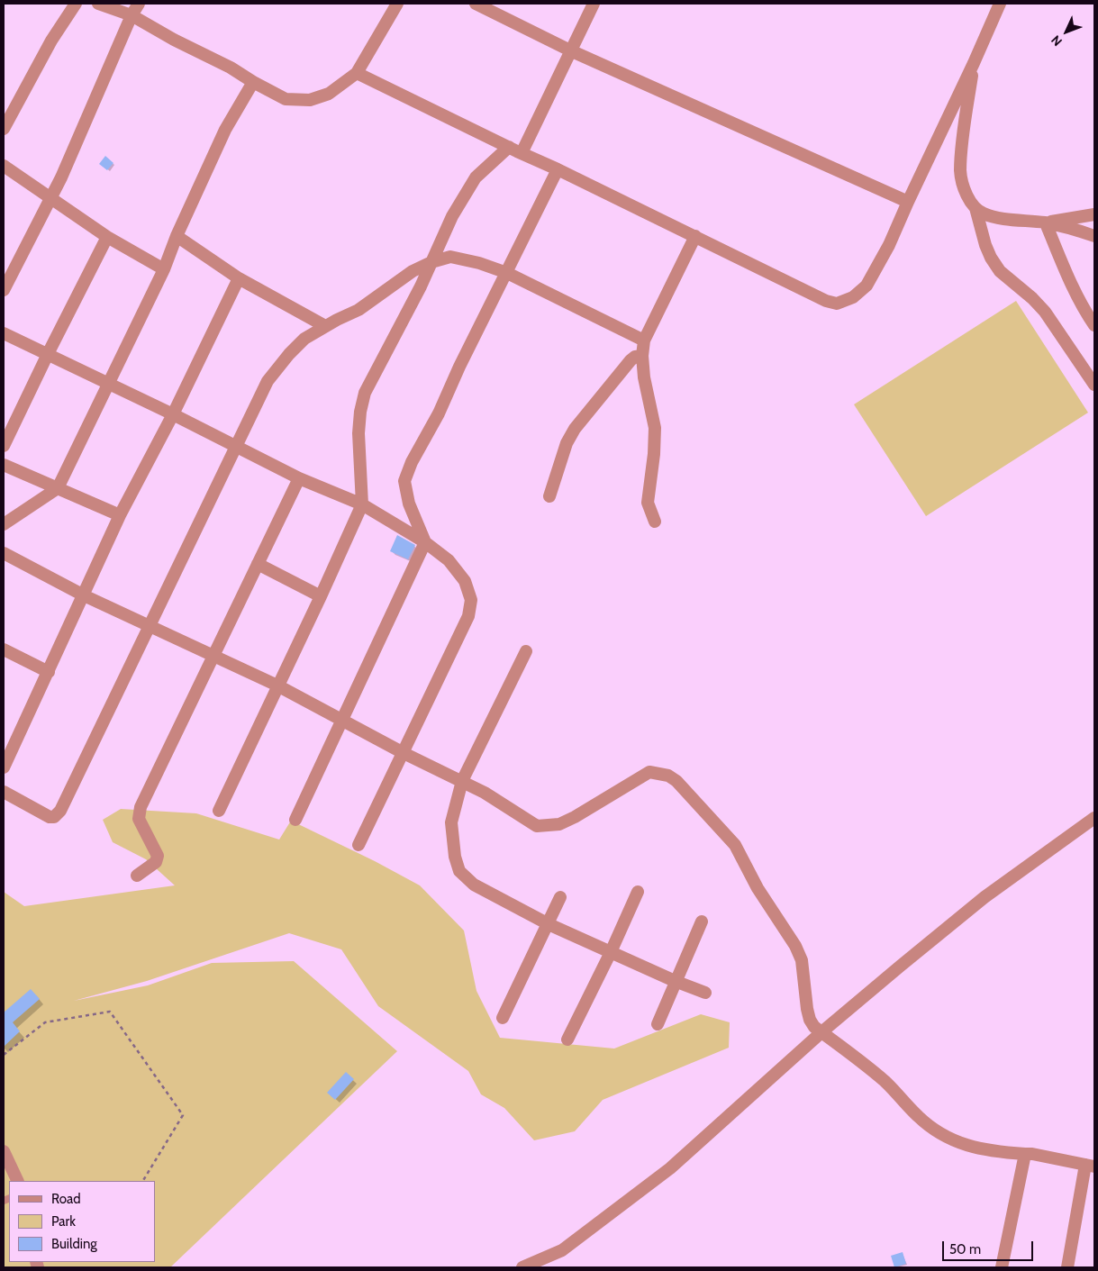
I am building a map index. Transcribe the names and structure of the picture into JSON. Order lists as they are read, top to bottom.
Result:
{
  "legend": ["Road", "Park", "Building"],
  "scale_bar": "50 m",
  "north": "bottom left"
}
